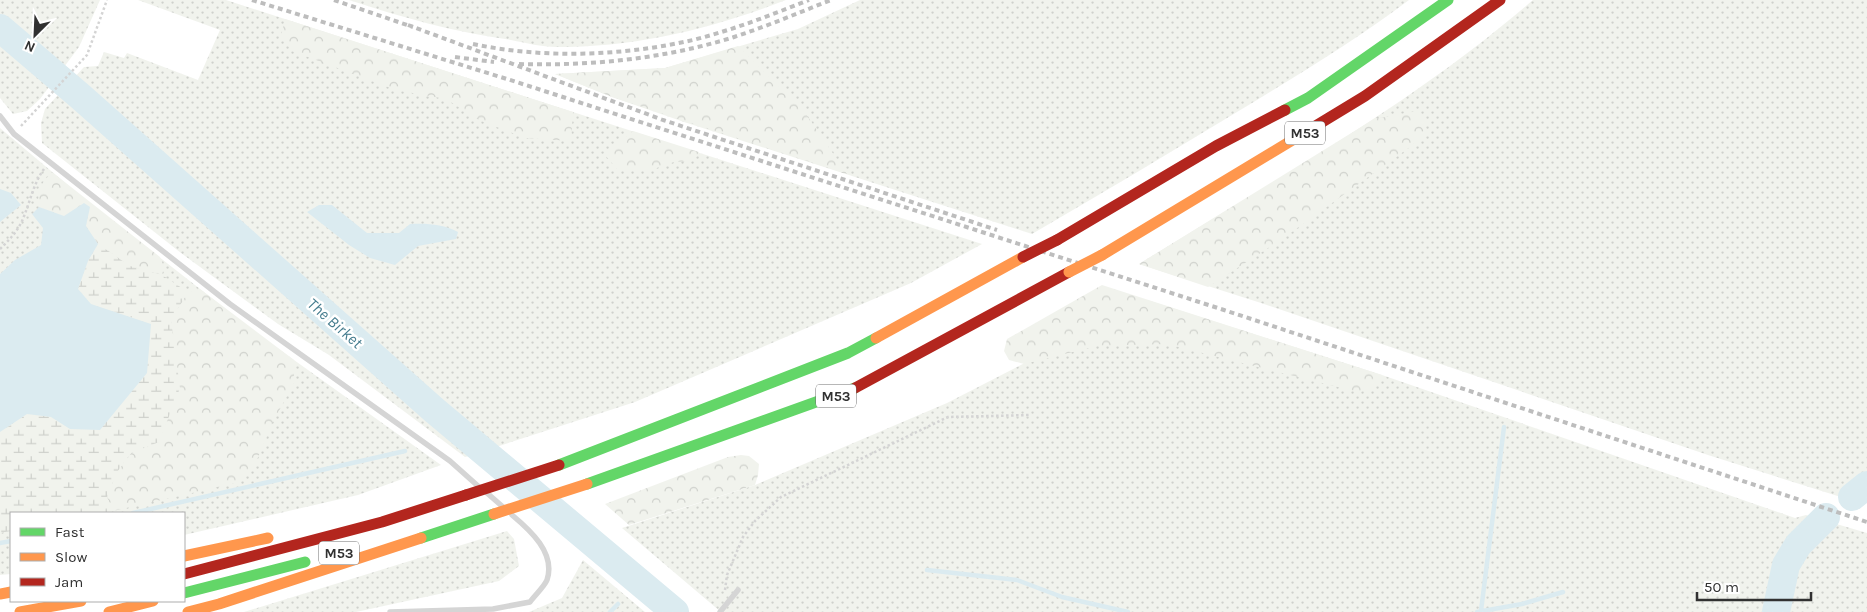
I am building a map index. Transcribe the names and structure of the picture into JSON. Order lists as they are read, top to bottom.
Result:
{
  "streets": {
    "highway": ["M53"]
  },
  "water": ["The Birket"],
  "legend": ["Fast", "Slow", "Jam"],
  "scale_bar": "50 m",
  "north": "bottom left"
}
